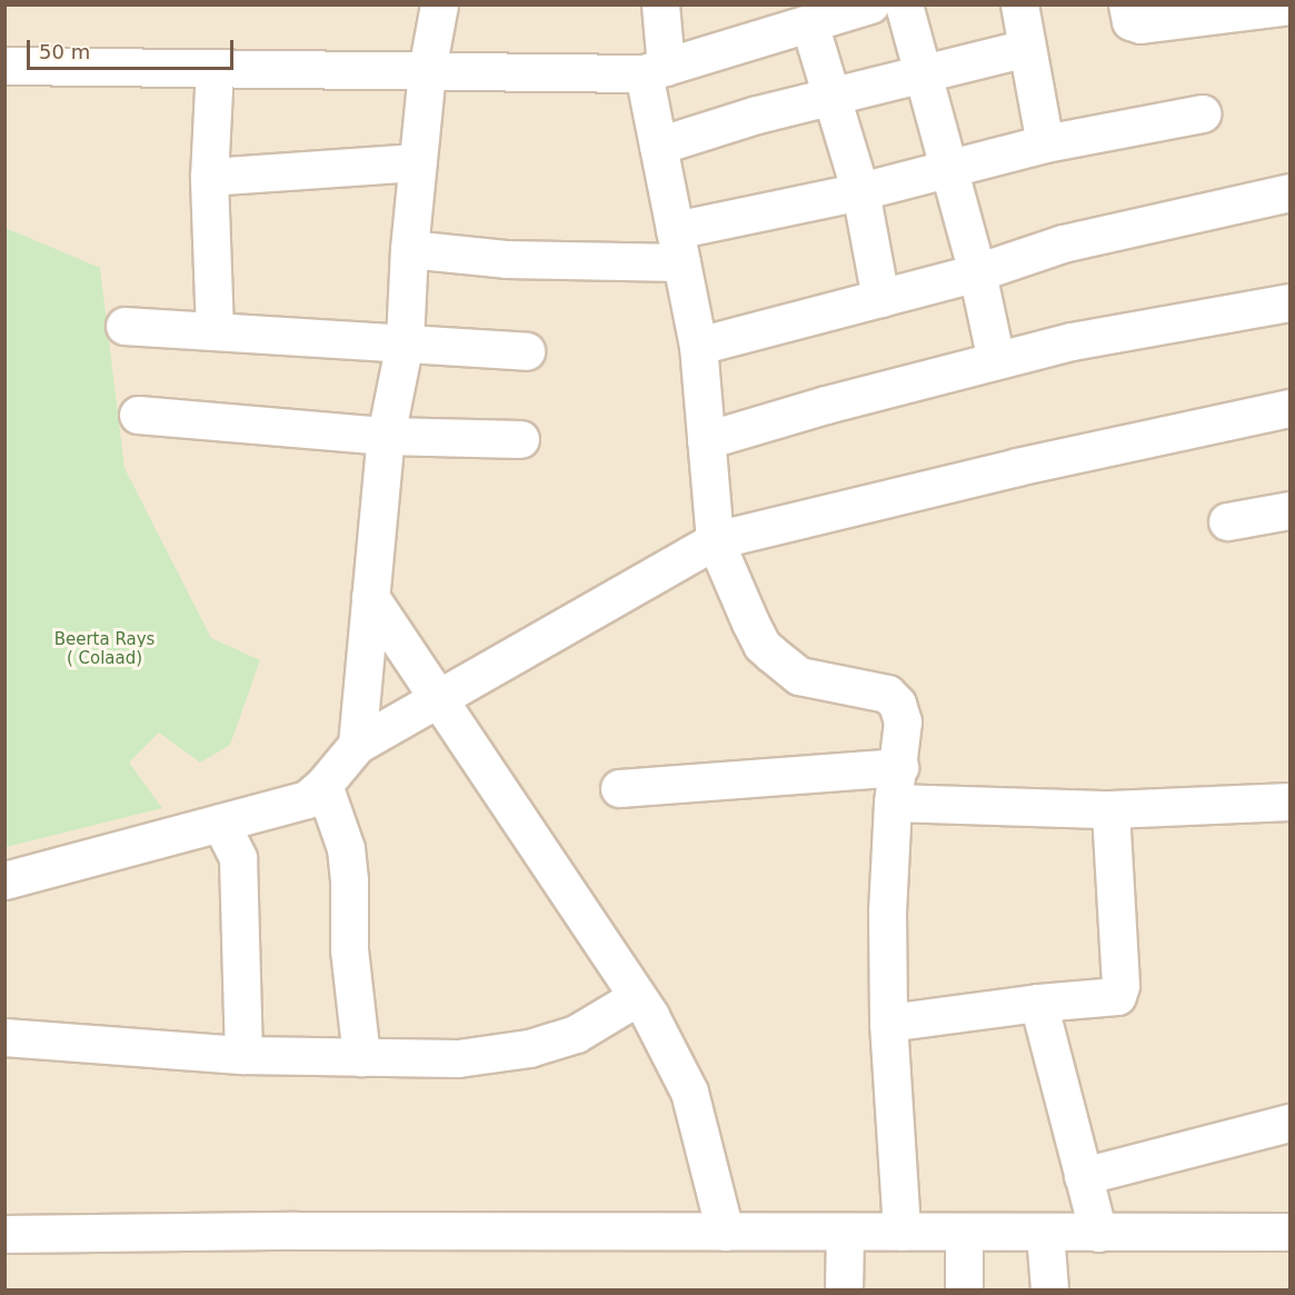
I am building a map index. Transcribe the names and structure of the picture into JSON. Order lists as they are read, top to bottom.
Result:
{
  "parks": ["Beerta Rays ( Colaad)"],
  "scale_bar": "50 m"
}
